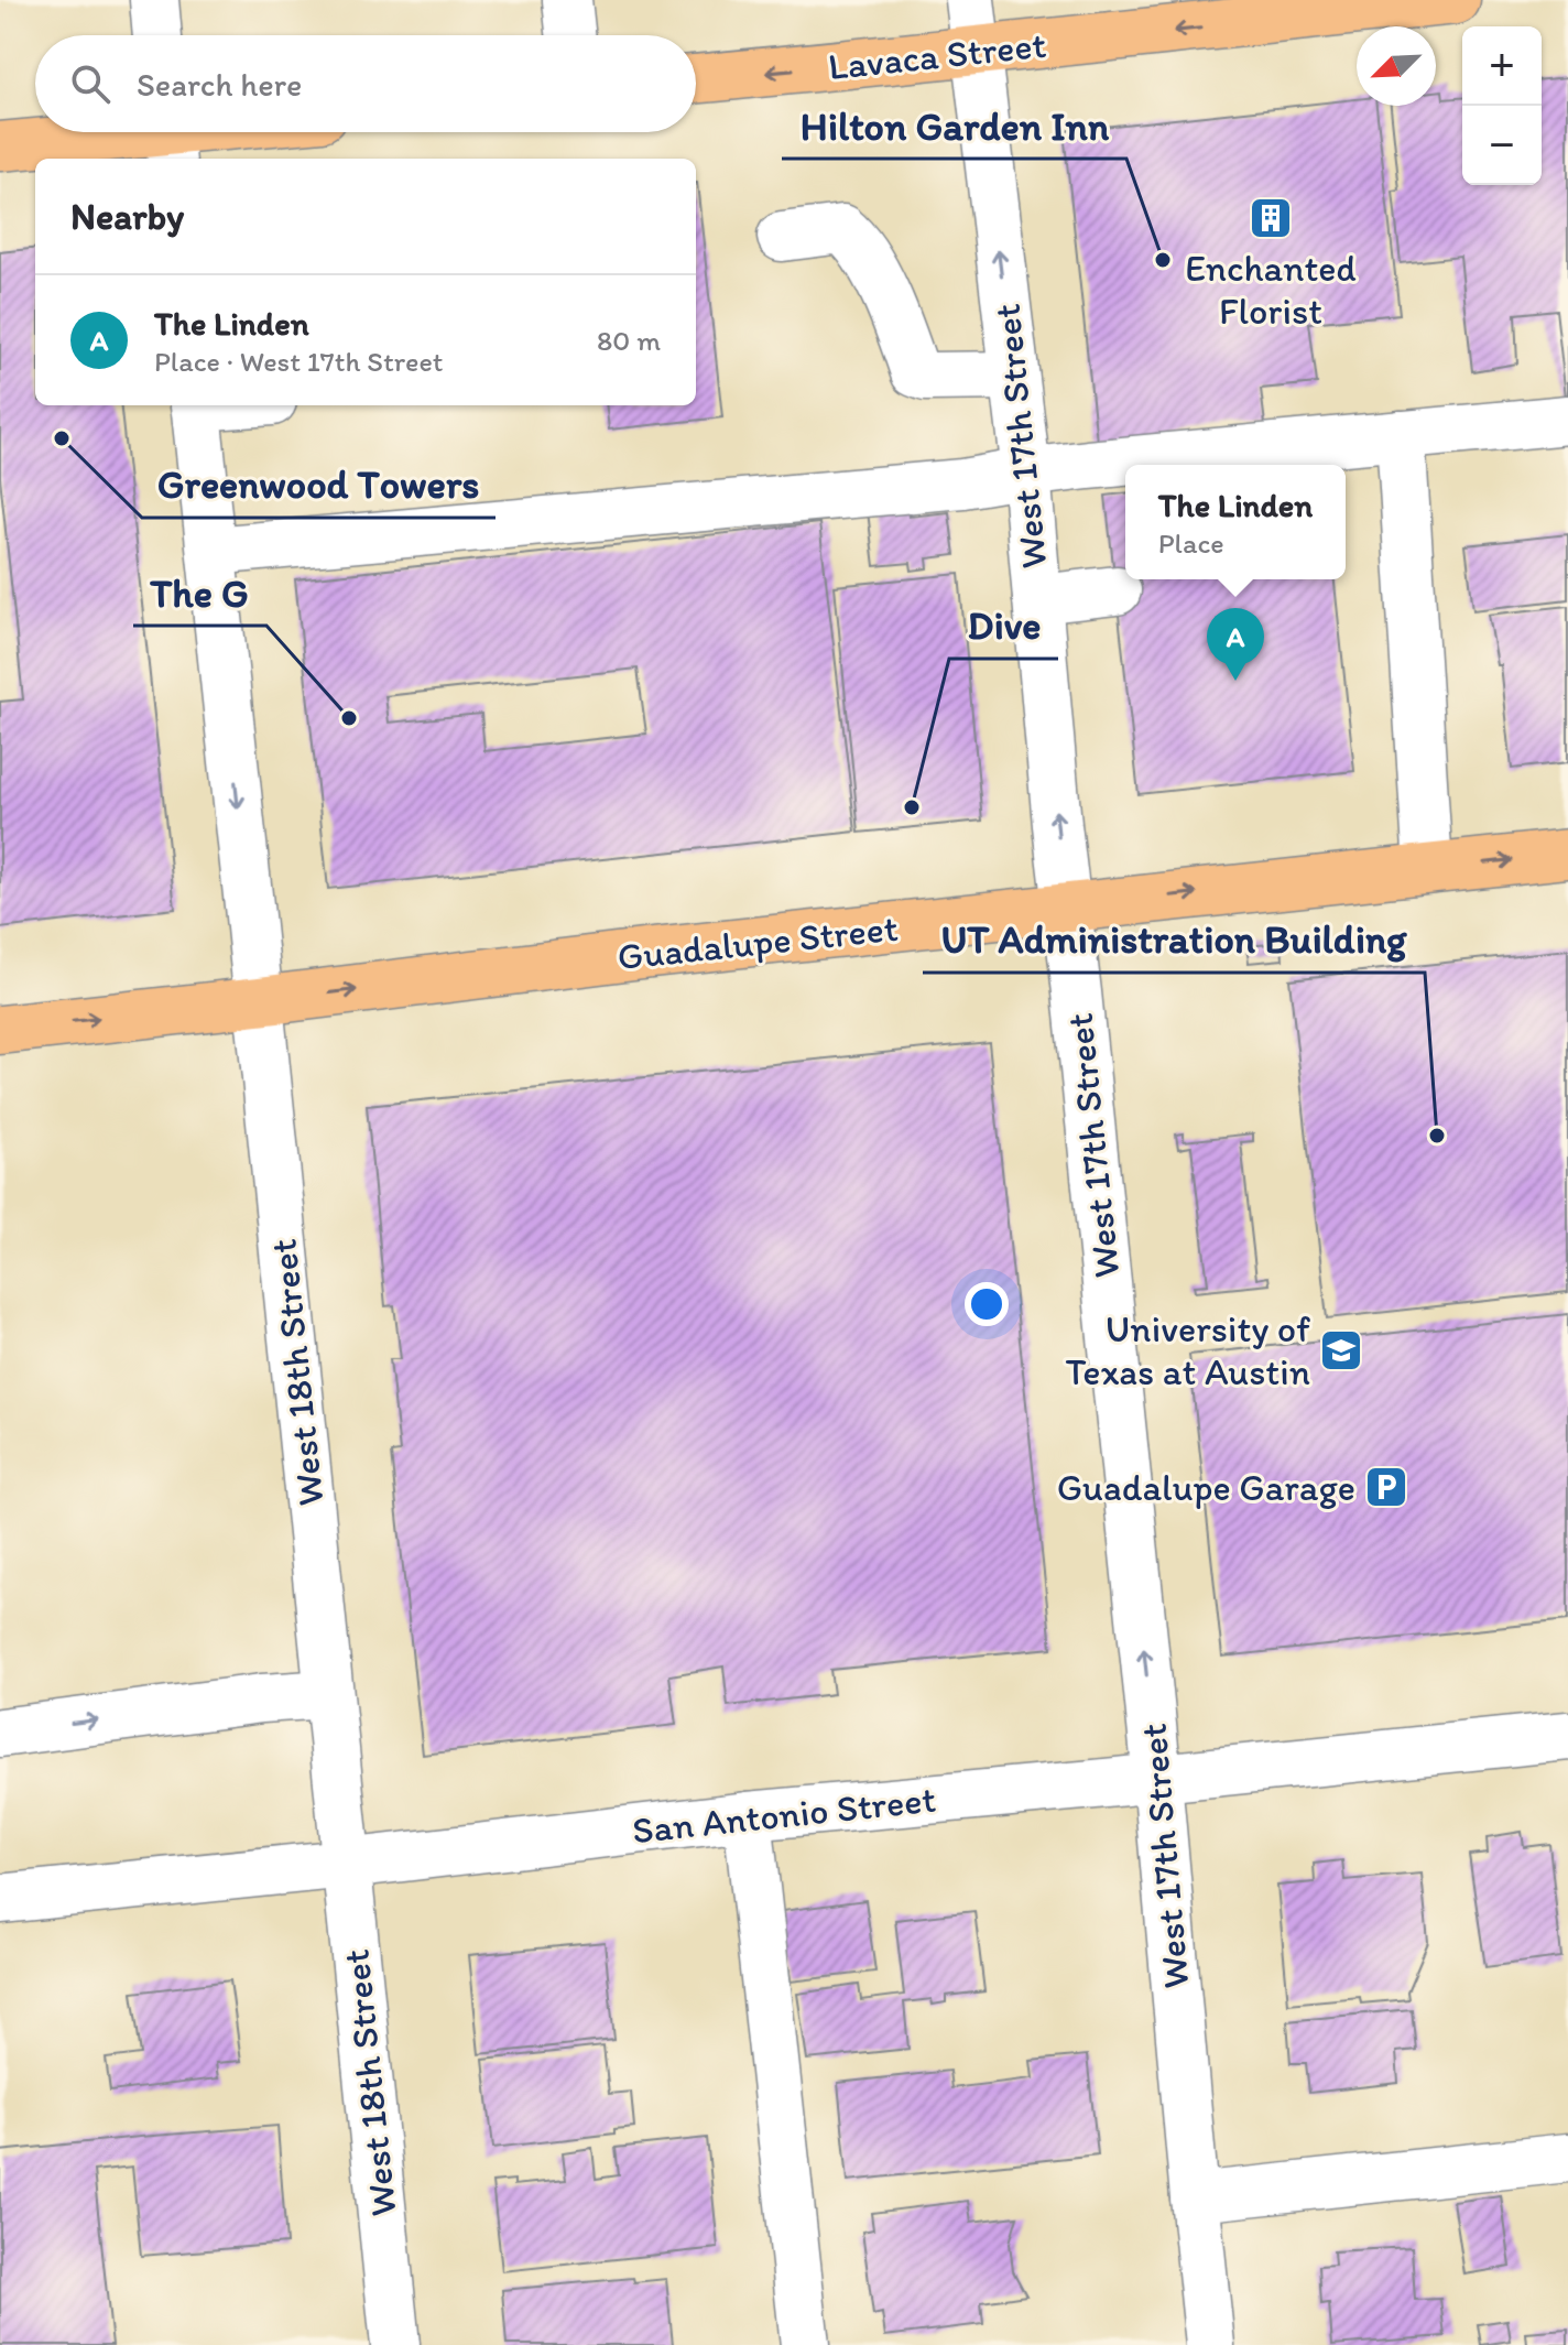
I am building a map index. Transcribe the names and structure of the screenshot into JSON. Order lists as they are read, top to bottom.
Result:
{
  "streets": {
    "main road": ["Lavaca Street", "Guadalupe Street"],
    "street": ["West 17th Street", "West 18th Street", "San Antonio Street"]
  },
  "crossings": [
    ["Lavaca Street", "West 17th Street"],
    ["West 17th Street", "Guadalupe Street"],
    ["West 17th Street", "San Antonio Street"],
    ["Guadalupe Street", "West 18th Street"],
    ["West 18th Street", "San Antonio Street"]
  ],
  "one_way": ["Lavaca Street", "West 17th Street", "Guadalupe Street"],
  "places": {
    "building": ["Enchanted Florist"],
    "other": [
      "Hilton Garden Inn",
      "Greenwood Towers",
      "The G",
      "Dive",
      "UT Administration Building"
    ],
    "school or university": ["University of Texas at Austin"],
    "parking": ["Guadalupe Garage"]
  },
  "north": "bottom left",
  "page": {
    "map_buttons": ["+", "−"],
    "search": "Search here",
    "heading": "Nearby",
    "list": [
      {
        "mark": "A",
        "name": "The Linden",
        "note": "Place · West 17th Street",
        "value": "80 m"
      }
    ],
    "popup": ["The Linden", "Place"],
    "pins": "A"
  }
}
